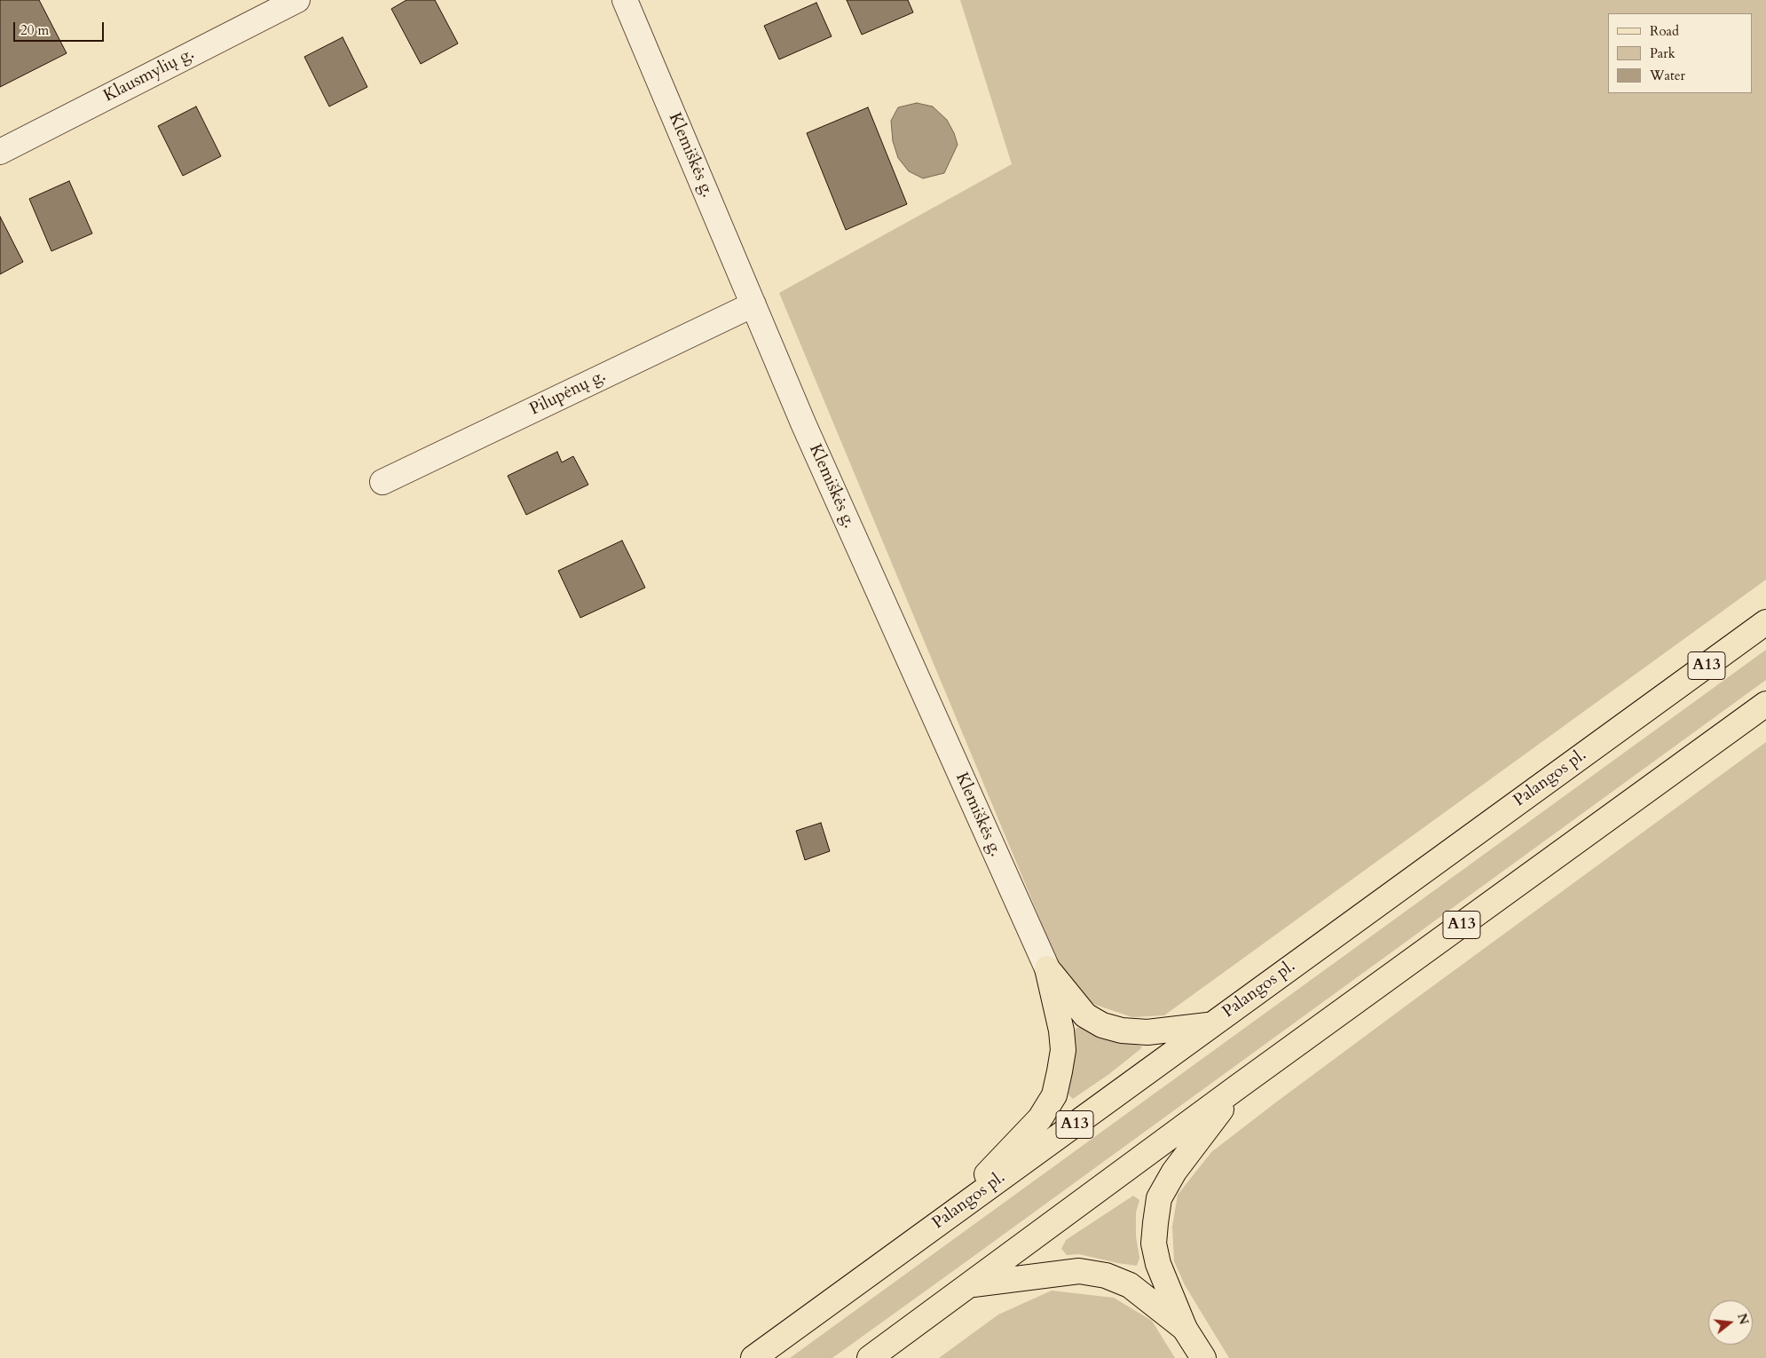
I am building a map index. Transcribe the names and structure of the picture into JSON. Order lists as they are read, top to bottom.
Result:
{
  "streets": {
    "main road": ["A13", "Palangos pl."],
    "street": ["Klausmylių g.", "Klemiškės g.", "Pilupėnų g."]
  },
  "crossings": [
    ["Klemiškės g.", "Pilupėnų g."]
  ],
  "legend": ["Road", "Park", "Water"],
  "scale_bar": "20 m",
  "north": "right"
}
